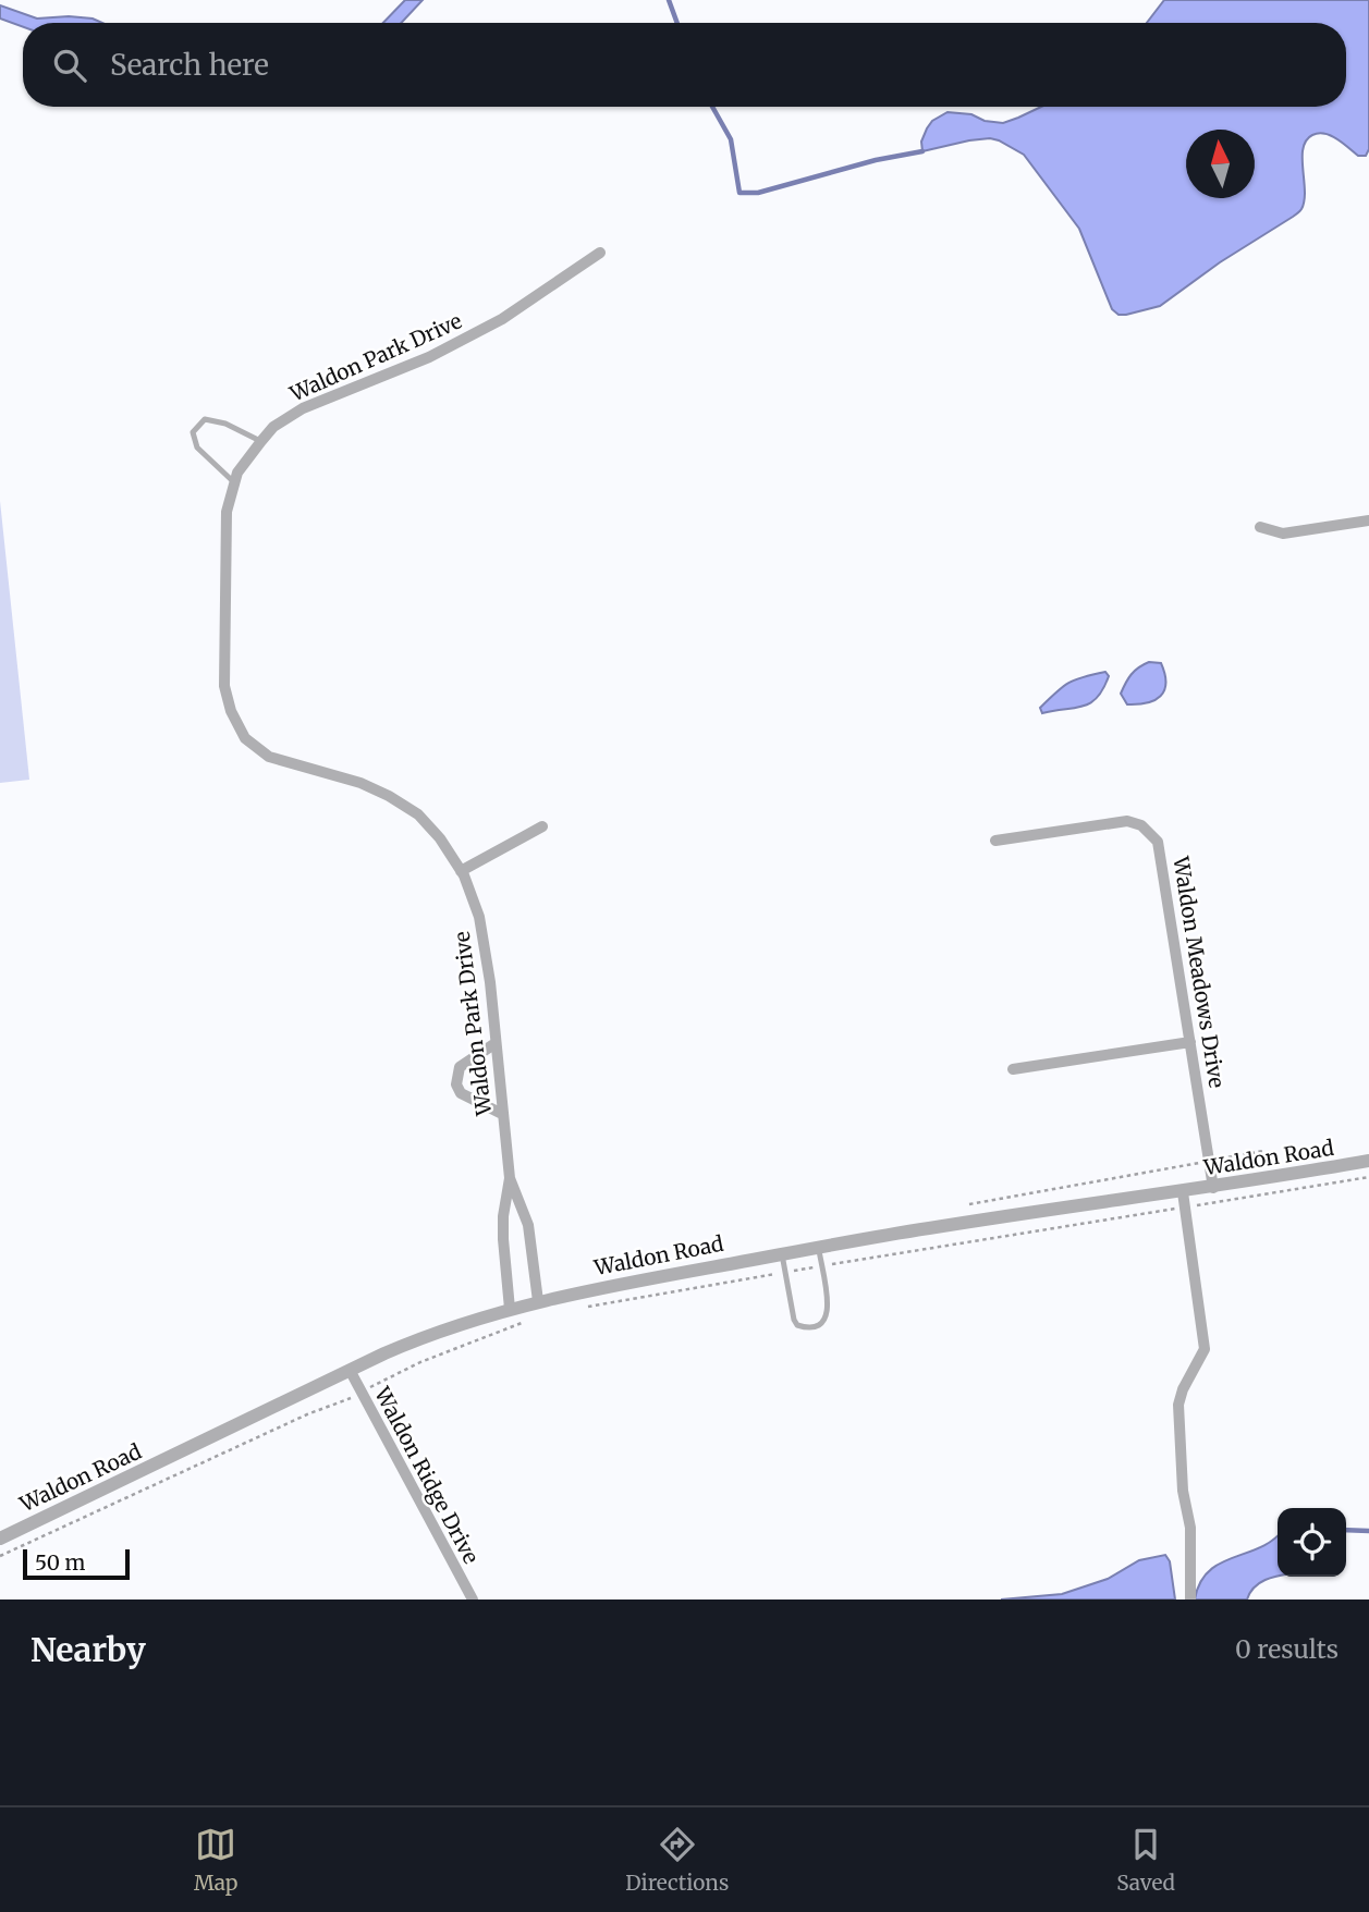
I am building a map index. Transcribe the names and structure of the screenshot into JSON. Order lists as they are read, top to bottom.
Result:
{
  "streets": {
    "street": [
      "Waldon Park Drive",
      "Waldon Meadows Drive",
      "Waldon Road",
      "Waldon Ridge Drive"
    ]
  },
  "crossings": [
    ["Waldon Park Drive", "Waldon Road"],
    ["Waldon Meadows Drive", "Waldon Road"],
    ["Waldon Road", "Waldon Ridge Drive"]
  ],
  "scale_bar": "50 m",
  "north": "top",
  "page": {
    "search": "Search here",
    "scale": "50 m",
    "heading": ["Nearby", "0 results"],
    "nav": ["Map", "Directions", "Saved"]
  }
}
